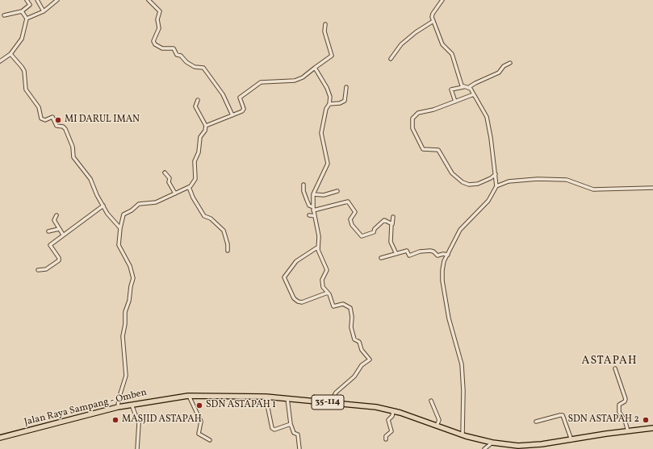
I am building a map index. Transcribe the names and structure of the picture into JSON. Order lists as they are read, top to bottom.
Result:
{
  "streets": {
    "main road": ["35-114", "Jalan Raya Sampang - Omben"]
  },
  "districts": ["ASTAPAH"],
  "places": [
    "MI DARUL IMAN",
    "SDN ASTAPAH 1",
    "MASJID ASTAPAH",
    "SDN ASTAPAH 2"
  ]
}
